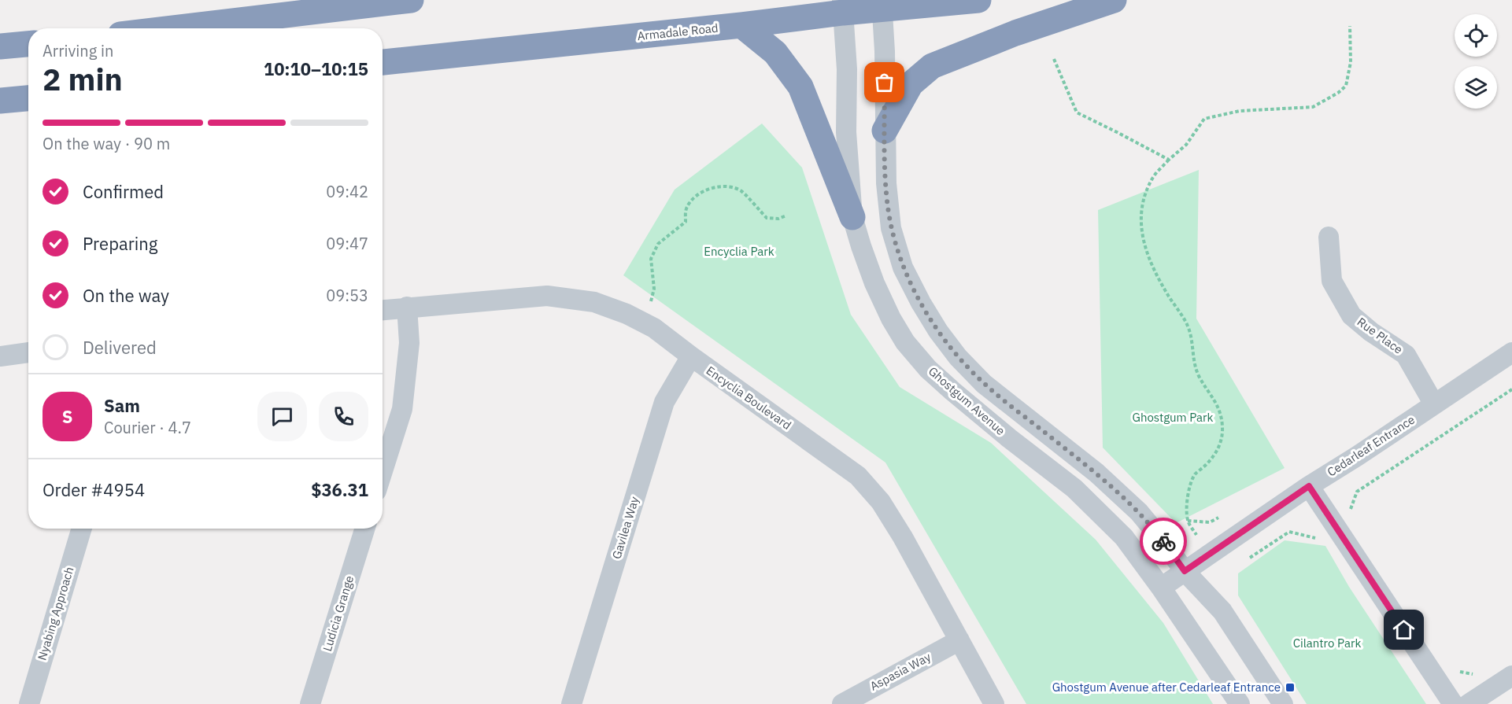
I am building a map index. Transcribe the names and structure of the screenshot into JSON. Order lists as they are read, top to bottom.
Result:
{
  "streets": {
    "highway": ["Armadale Road"],
    "street": [
      "Rue Place",
      "Encyclia Boulevard",
      "Ghostgum Avenue",
      "Cedarleaf Entrance",
      "Gavilea Way",
      "Nyabing Approach",
      "Ludicia Grange",
      "Aspasia Way"
    ]
  },
  "crossings": [
    ["Armadale Road", "Ghostgum Avenue"],
    ["Rue Place", "Cedarleaf Entrance"],
    ["Encyclia Boulevard", "Gavilea Way"],
    ["Encyclia Boulevard", "Aspasia Way"],
    ["Ghostgum Avenue", "Cedarleaf Entrance"]
  ],
  "parks": ["Encyclia Park", "Ghostgum Park", "Cilantro Park"],
  "places": {
    "transit": ["Ghostgum Avenue after Cedarleaf Entrance"]
  },
  "page": {
    "heading": ["2 min", "Arriving in", "10:10–10:15"],
    "panel": [
      "Sam",
      "Courier · 4.7",
      "Order #4954",
      "$36.31"
    ],
    "bar": "On the way · 90 m",
    "list": [
      ["Confirmed", "09:42"],
      ["Preparing", "09:47"],
      ["On the way", "09:53"],
      "Delivered"
    ],
    "round": "S"
  }
}
